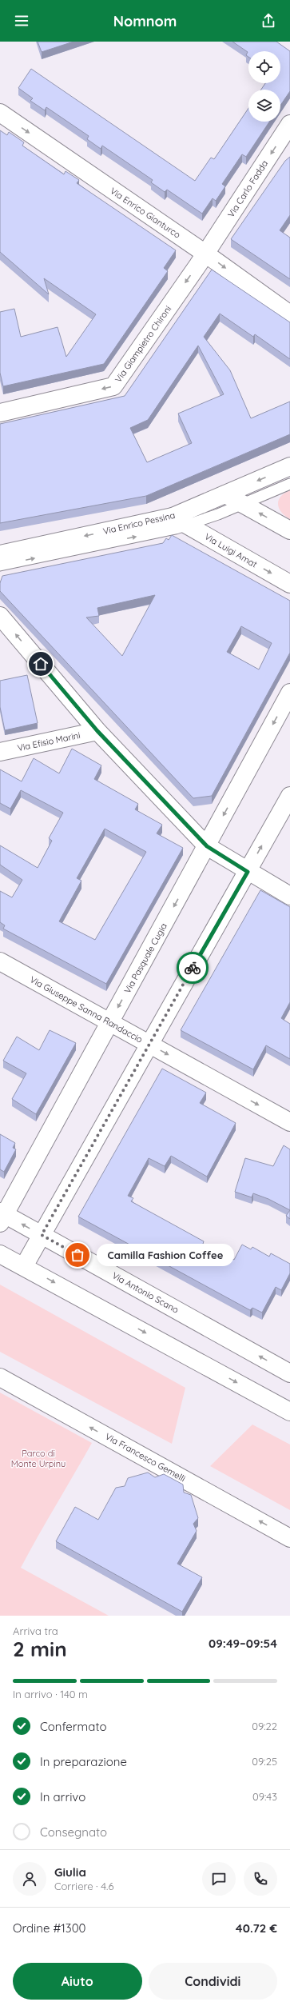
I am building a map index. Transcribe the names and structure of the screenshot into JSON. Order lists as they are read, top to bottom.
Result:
{
  "streets": {
    "street": [
      "Via Carlo Fadda",
      "Via Enrico Gianturco",
      "Via Giampietro Chironi",
      "Via Enrico Pessina",
      "Via Luigi Amat",
      "Via Efisio Marini",
      "Via Pasquale Cugia",
      "Via Giuseppe Sanna Randaccio",
      "Via Antonio Scano",
      "Via Francesco Gemelli"
    ]
  },
  "crossings": [
    ["Via Carlo Fadda", "Via Enrico Gianturco"],
    ["Via Carlo Fadda", "Via Giampietro Chironi"],
    ["Via Enrico Gianturco", "Via Giampietro Chironi"],
    ["Via Enrico Pessina", "Via Luigi Amat"],
    ["Via Pasquale Cugia", "Via Giuseppe Sanna Randaccio"],
    ["Via Pasquale Cugia", "Via Antonio Scano"]
  ],
  "one_way": [
    "Via Carlo Fadda",
    "Via Enrico Gianturco",
    "Via Giampietro Chironi",
    "Via Enrico Pessina",
    "Via Giuseppe Sanna Randaccio"
  ],
  "parks": ["Parco di Monte Urpinu"],
  "places": ["Camilla Fashion Coffee"],
  "page": {
    "header": "Nomnom",
    "bubble": "Camilla Fashion Coffee",
    "heading": ["2 min", "Arriva tra", "09:49–09:54"],
    "panel": [
      "Giulia",
      "Corriere · 4.6",
      "Ordine #1300",
      "40.72 €"
    ],
    "bar": "In arrivo · 140 m",
    "list": [
      ["Confermato", "09:22"],
      ["In preparazione", "09:25"],
      ["In arrivo", "09:43"],
      "Consegnato"
    ],
    "buttons": ["Aiuto", "Condividi"]
  }
}
